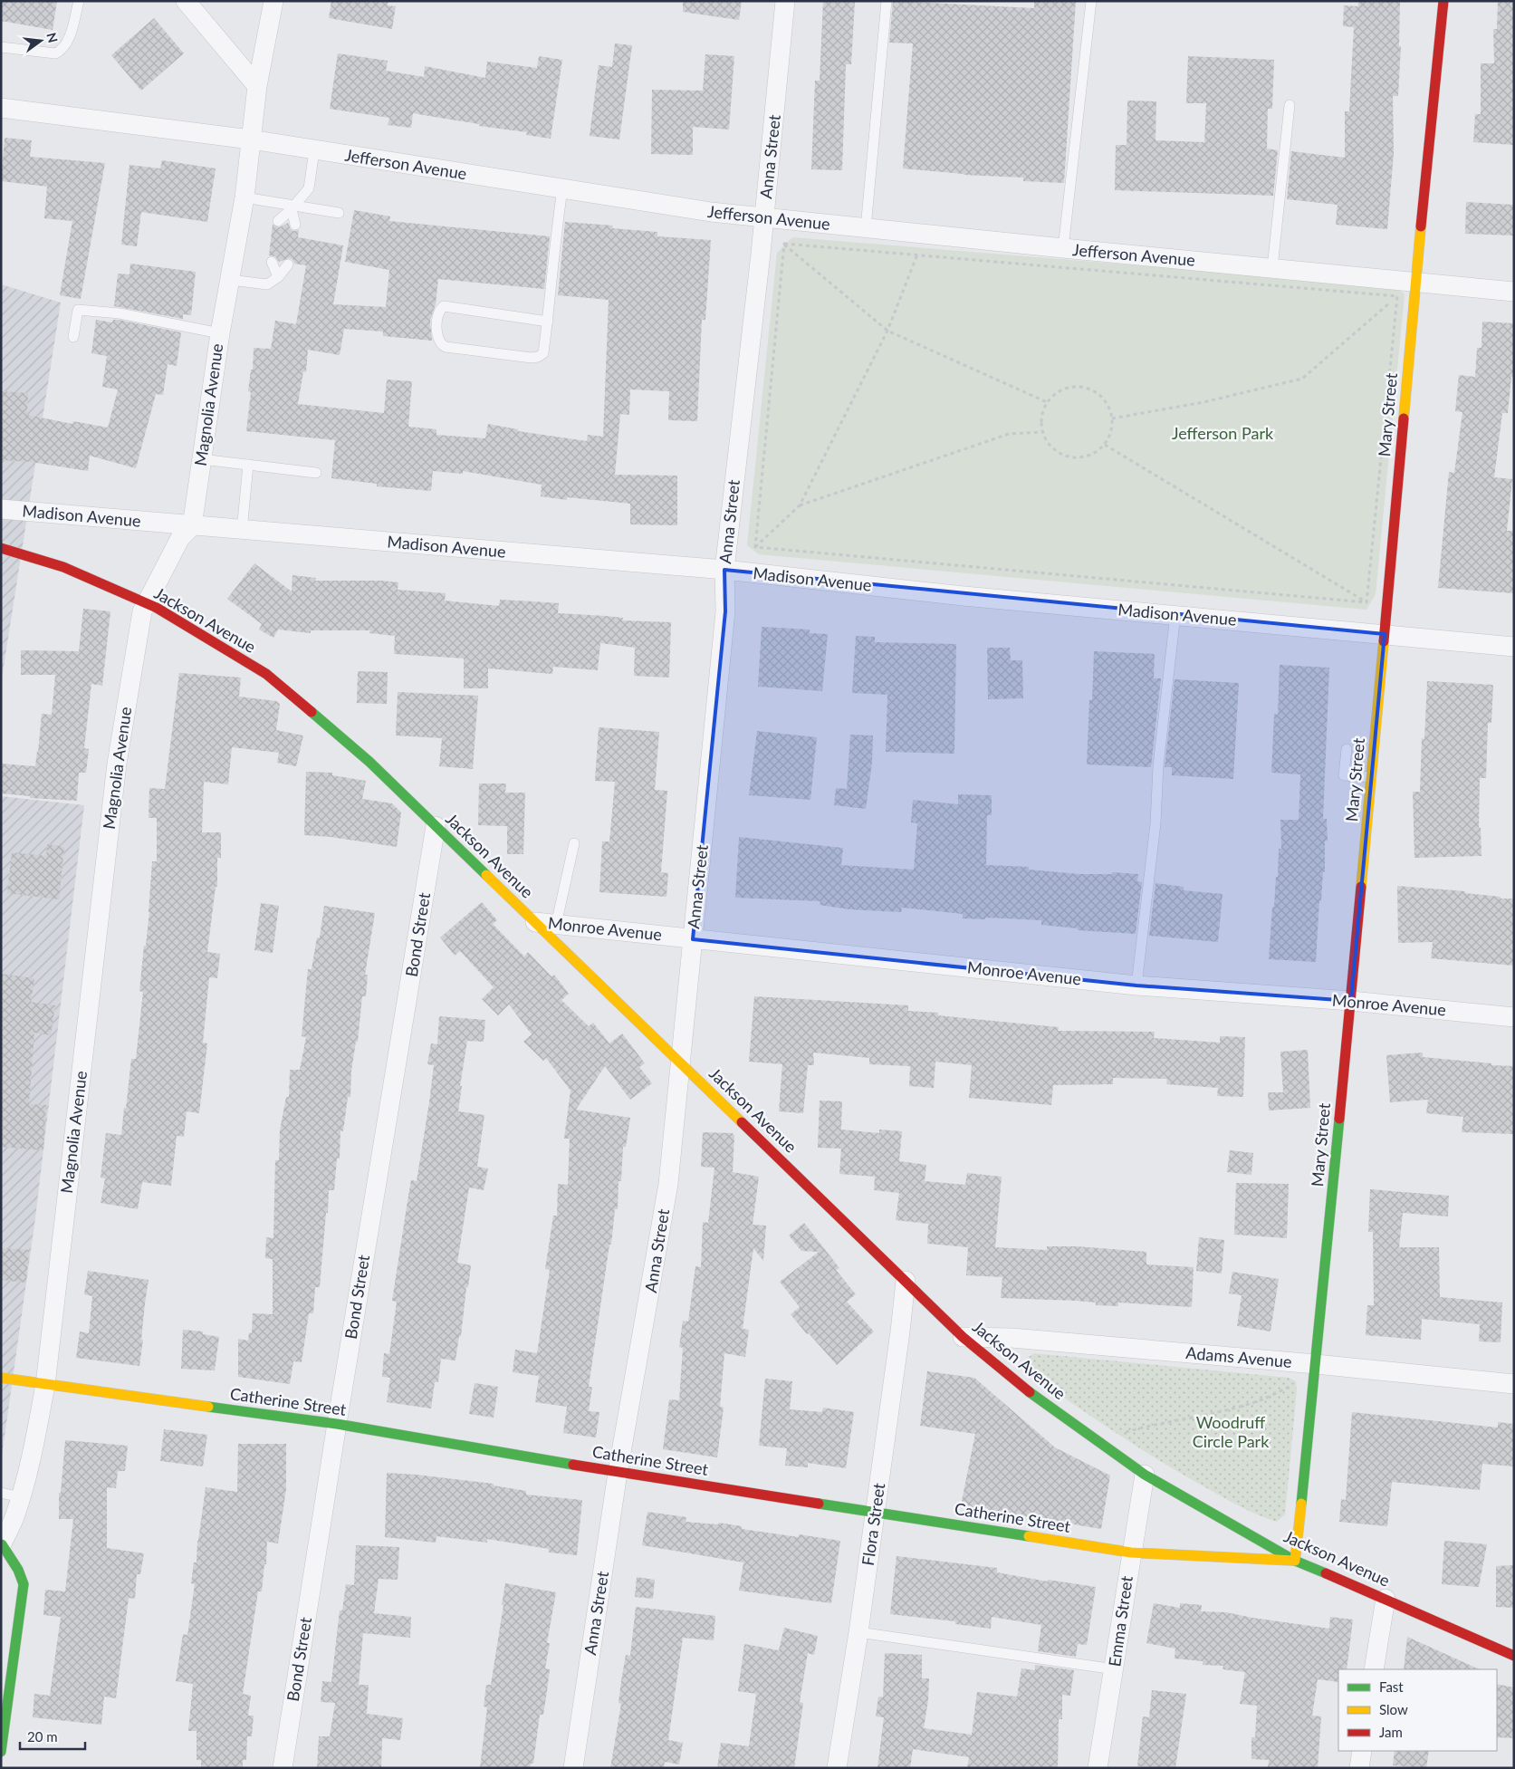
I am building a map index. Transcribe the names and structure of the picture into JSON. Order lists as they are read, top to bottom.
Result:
{
  "streets": {
    "main road": ["Mary Street", "Jackson Avenue", "Catherine Street"],
    "street": [
      "Anna Street",
      "Jefferson Avenue",
      "Magnolia Avenue",
      "Madison Avenue",
      "Monroe Avenue",
      "Bond Street",
      "Adams Avenue",
      "Flora Street",
      "Emma Street"
    ]
  },
  "crossings": [
    ["Anna Street", "Jefferson Avenue"],
    ["Anna Street", "Madison Avenue"],
    ["Anna Street", "Jackson Avenue"],
    ["Anna Street", "Monroe Avenue"],
    ["Anna Street", "Catherine Street"],
    ["Jefferson Avenue", "Magnolia Avenue"],
    ["Jefferson Avenue", "Mary Street"],
    ["Magnolia Avenue", "Madison Avenue"],
    ["Magnolia Avenue", "Jackson Avenue"],
    ["Magnolia Avenue", "Catherine Street"],
    ["Mary Street", "Madison Avenue"],
    ["Mary Street", "Jackson Avenue"],
    ["Mary Street", "Monroe Avenue"],
    ["Mary Street", "Adams Avenue"],
    ["Mary Street", "Catherine Street"],
    ["Jackson Avenue", "Monroe Avenue"],
    ["Jackson Avenue", "Bond Street"],
    ["Jackson Avenue", "Adams Avenue"],
    ["Jackson Avenue", "Catherine Street"],
    ["Jackson Avenue", "Flora Street"],
    ["Jackson Avenue", "Emma Street"],
    ["Bond Street", "Catherine Street"],
    ["Catherine Street", "Flora Street"],
    ["Catherine Street", "Emma Street"]
  ],
  "parks": ["Jefferson Park", "Woodruff Circle Park"],
  "legend": ["Fast", "Slow", "Jam"],
  "scale_bar": "20 m",
  "north": "right"
}
